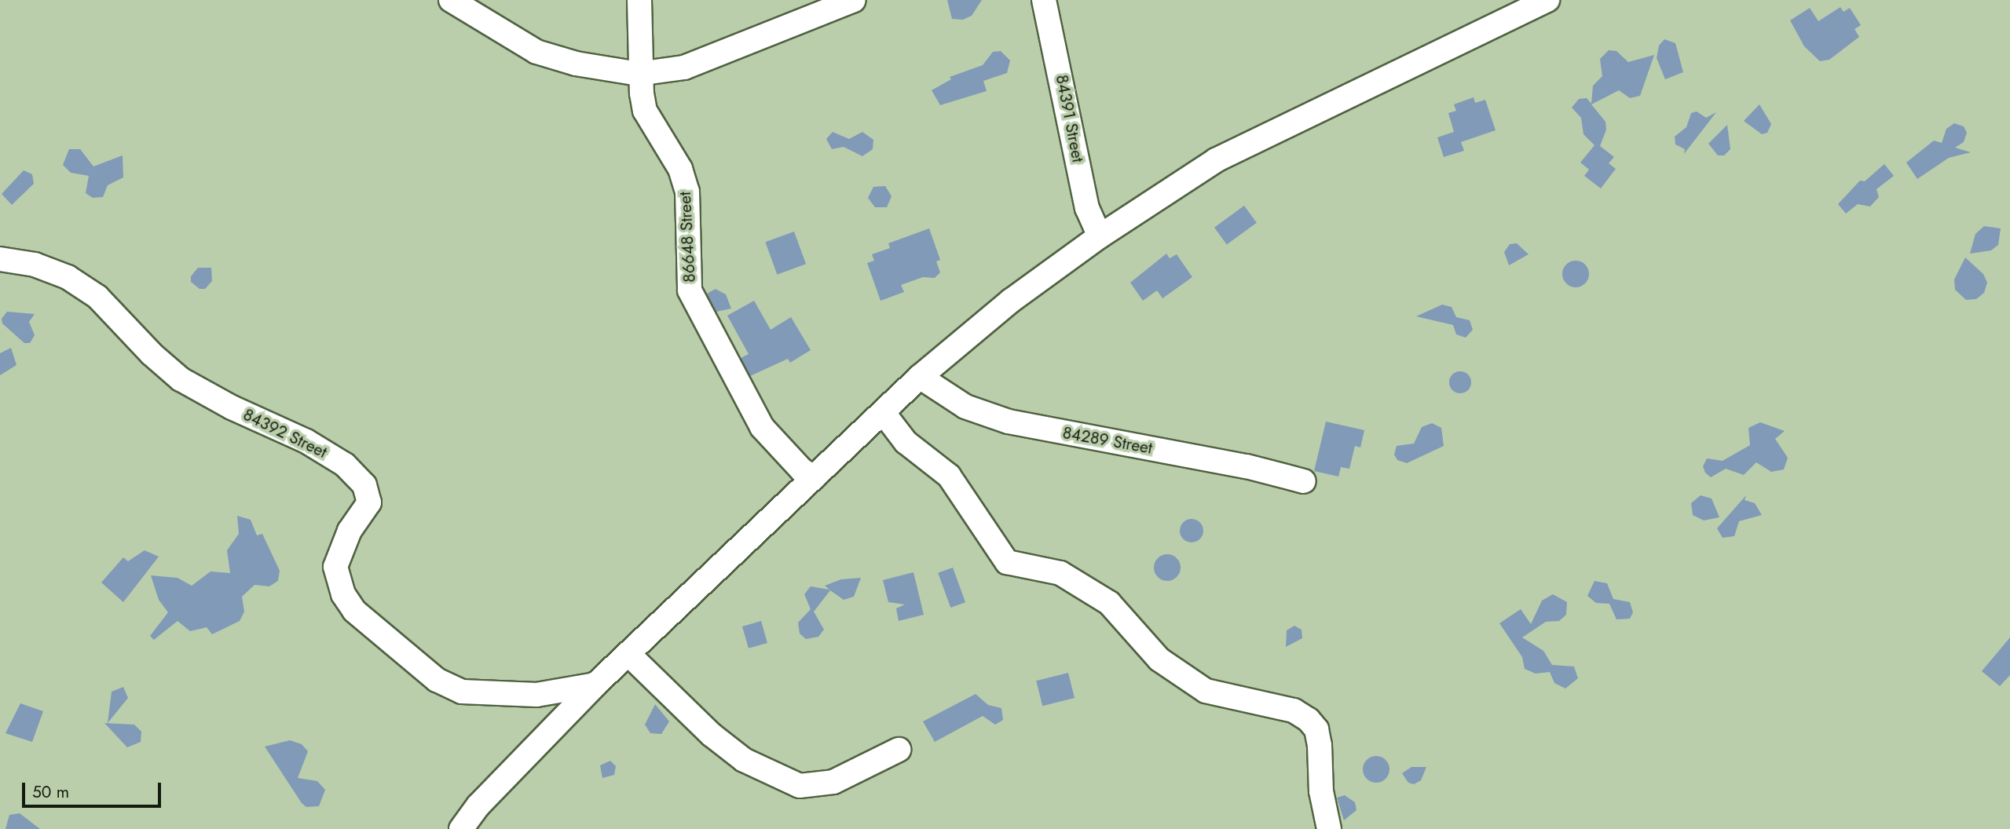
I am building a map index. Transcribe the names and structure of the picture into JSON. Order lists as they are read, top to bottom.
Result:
{
  "streets": {
    "street": [
      "84391 Street",
      "86648 Street",
      "84392 Street",
      "84289 Street"
    ]
  },
  "scale_bar": "50 m"
}
